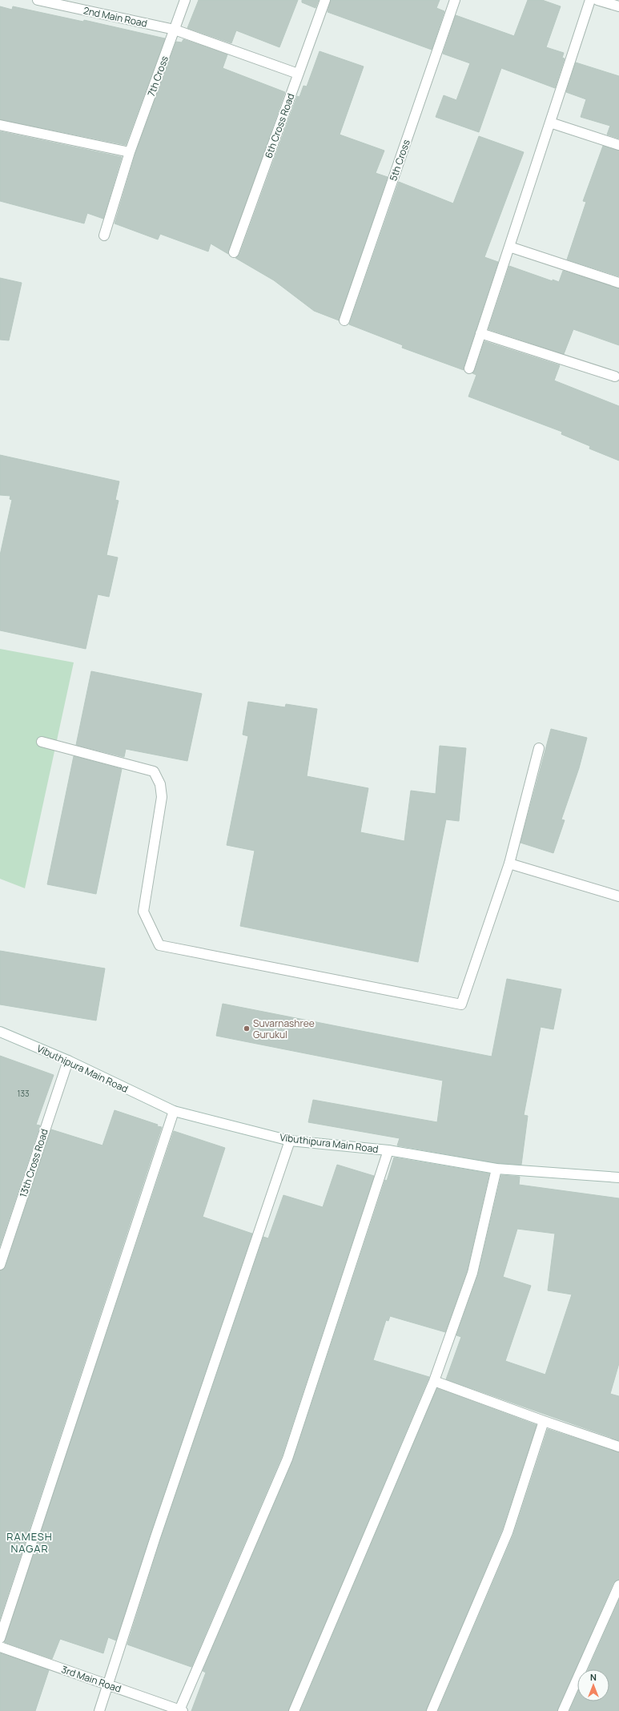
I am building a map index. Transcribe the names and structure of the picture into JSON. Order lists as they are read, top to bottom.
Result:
{
  "streets": {
    "street": [
      "2nd Main Road",
      "7th Cross",
      "6th Cross Road",
      "5th Cross",
      "Vibuthipura Main Road",
      "13th Cross Road",
      "3rd Main Road"
    ]
  },
  "crossings": [
    ["2nd Main Road", "7th Cross"],
    ["2nd Main Road", "6th Cross Road"],
    ["Vibuthipura Main Road", "13th Cross Road"]
  ],
  "districts": ["RAMESH NAGAR"],
  "places": ["Suvarnashree Gurukul"],
  "house_numbers": ["133"],
  "north": "top"
}
